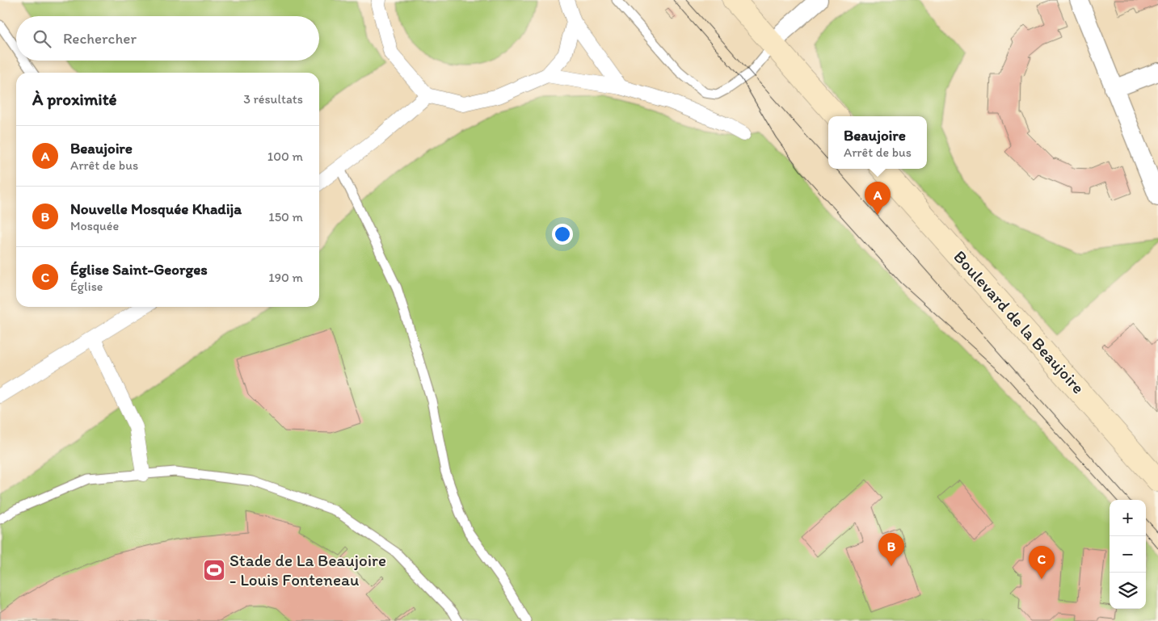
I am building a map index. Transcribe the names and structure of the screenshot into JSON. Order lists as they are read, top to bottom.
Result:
{
  "streets": {
    "main road": ["Boulevard de la Beaujoire"]
  },
  "places": {
    "sports": ["Stade de La Beaujoire - Louis Fonteneau"]
  },
  "page": {
    "search": "Rechercher",
    "heading": ["À proximité", "3 résultats"],
    "popup": ["Beaujoire", "Arrêt de bus"],
    "list": [
      {
        "mark": "A",
        "name": "Beaujoire",
        "note": "Arrêt de bus",
        "value": "100 m"
      },
      {
        "mark": "B",
        "name": "Nouvelle Mosquée Khadija",
        "note": "Mosquée",
        "value": "150 m"
      },
      {
        "mark": "C",
        "name": "Église Saint-Georges",
        "note": "Église",
        "value": "190 m"
      }
    ],
    "pins": ["A", "B", "C"],
    "map_buttons": ["+", "−"]
  }
}
